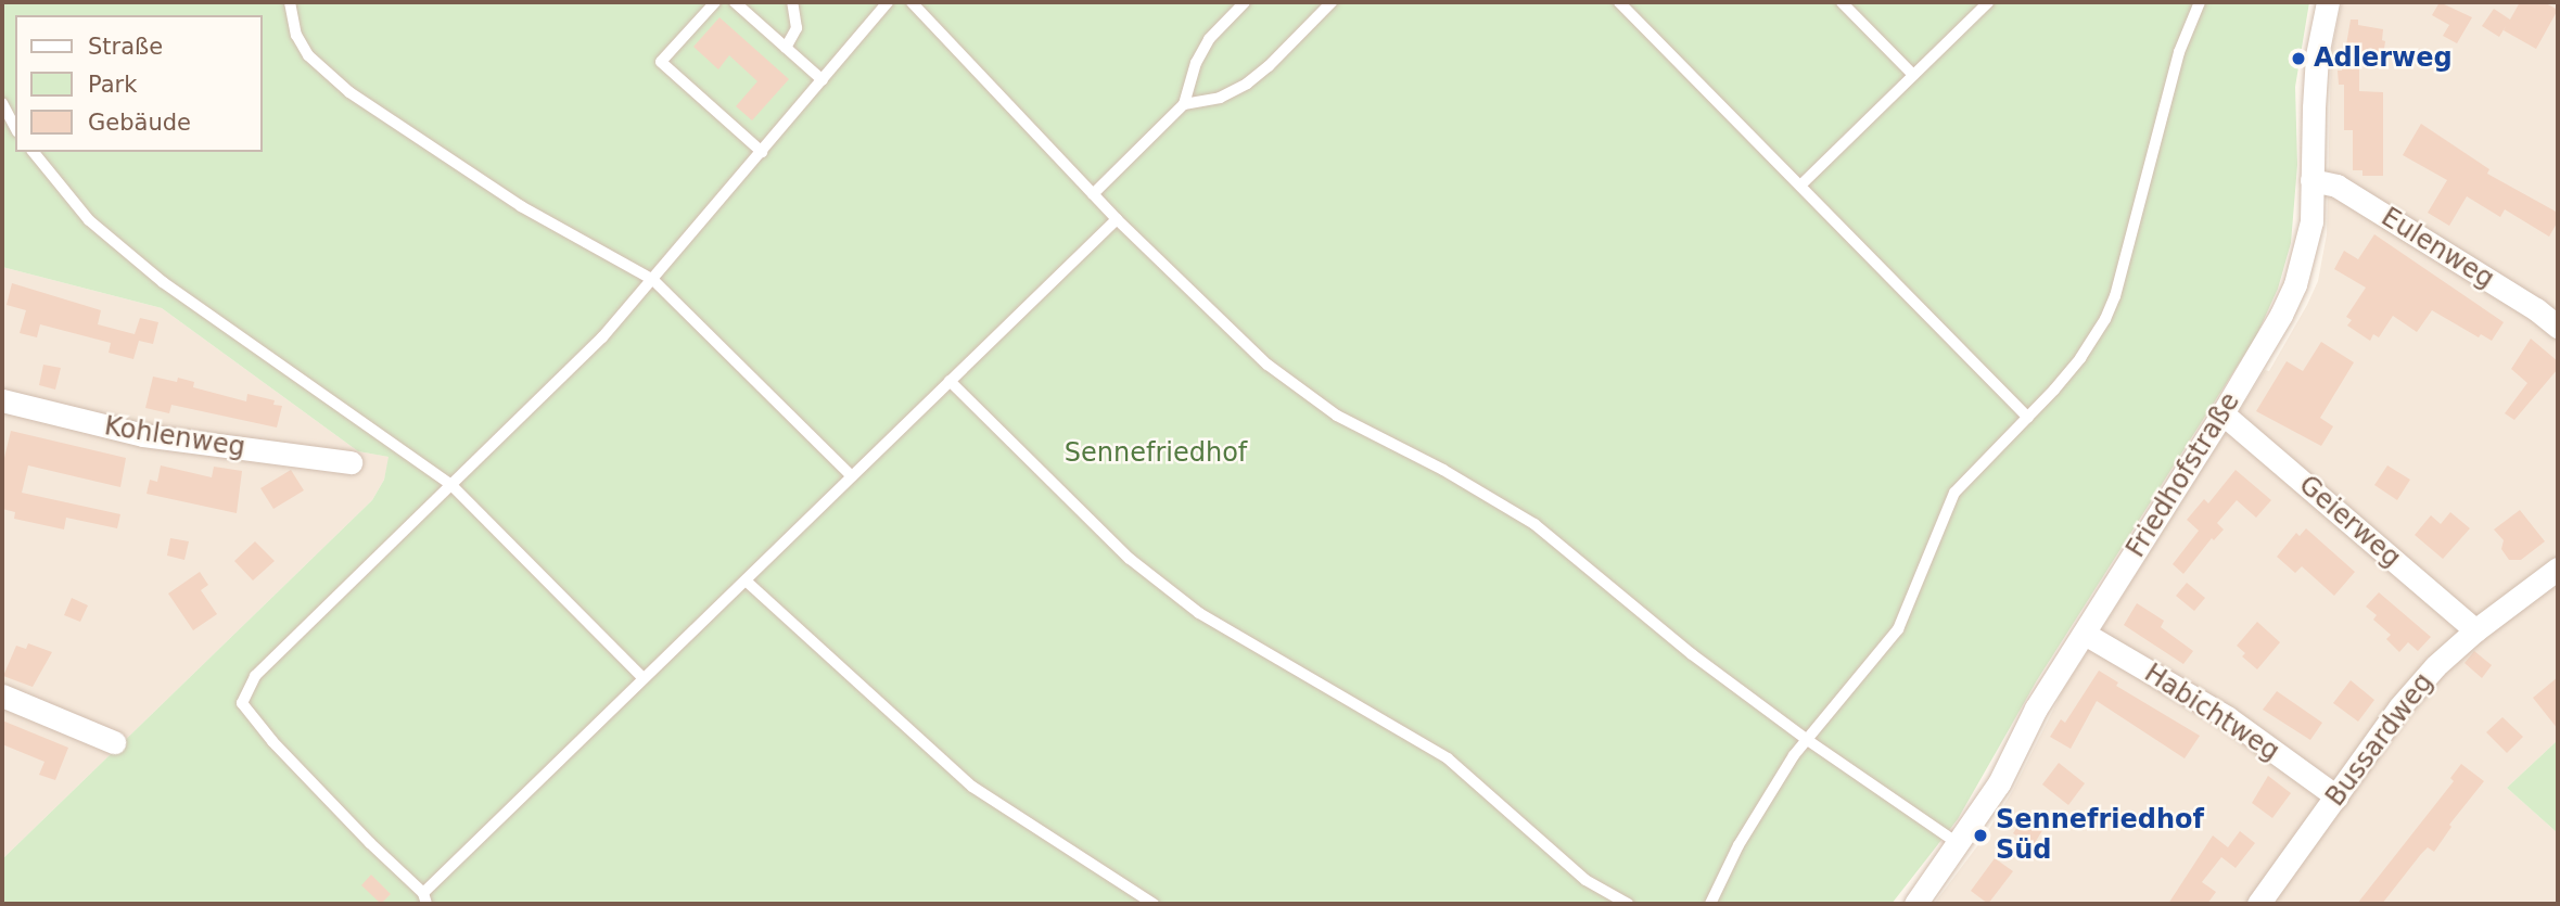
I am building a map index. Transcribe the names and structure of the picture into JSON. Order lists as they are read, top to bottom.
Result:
{
  "streets": {
    "street": [
      "Eulenweg",
      "Kohlenweg",
      "Friedhofstraße",
      "Geierweg",
      "Habichtweg",
      "Bussardweg"
    ]
  },
  "crossings": [
    ["Eulenweg", "Friedhofstraße"],
    ["Friedhofstraße", "Geierweg"],
    ["Friedhofstraße", "Habichtweg"],
    ["Geierweg", "Bussardweg"],
    ["Habichtweg", "Bussardweg"]
  ],
  "parks": ["Sennefriedhof"],
  "places": ["Adlerweg", "Sennefriedhof Süd"],
  "legend": ["Straße", "Park", "Gebäude"]
}
